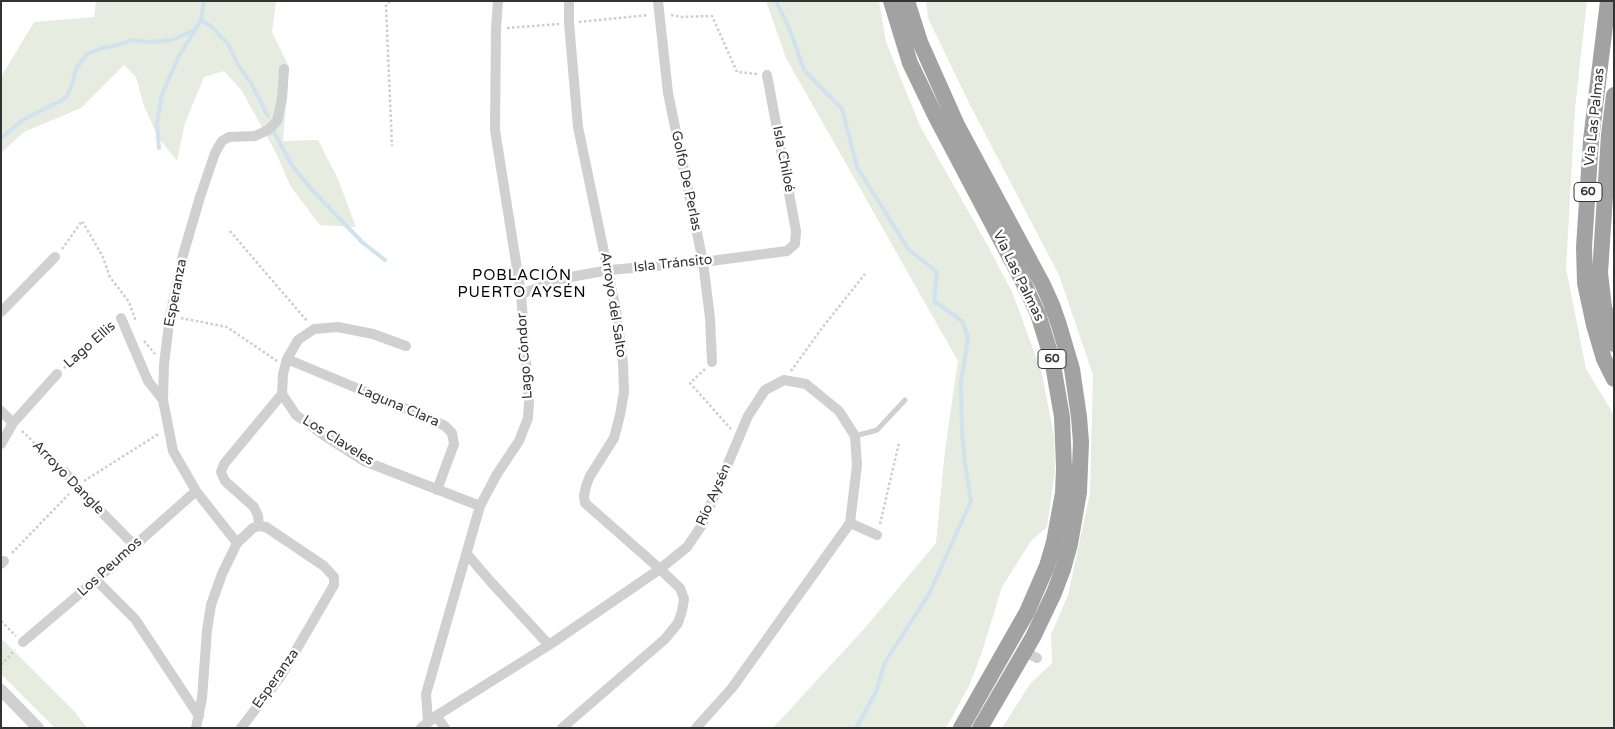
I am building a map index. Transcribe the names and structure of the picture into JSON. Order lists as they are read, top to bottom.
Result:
{
  "streets": {
    "highway": ["Vía Las Palmas", "60"],
    "street": [
      "Isla Chiloé",
      "Golfo De Perlas",
      "Isla Tránsito",
      "Esperanza",
      "Arroyo del Salto",
      "Lago Ellis",
      "Lago Cóndor",
      "Laguna Clara",
      "Los Claveles",
      "Arroyo Dangle",
      "Río Aysén",
      "Los Peumos"
    ]
  },
  "crossings": [
    ["Isla Chiloé", "Isla Tránsito"],
    ["Golfo De Perlas", "Isla Tránsito"],
    ["Isla Tránsito", "Arroyo del Salto"],
    ["Isla Tránsito", "Lago Cóndor"],
    ["Esperanza", "Lago Ellis"],
    ["Esperanza", "Los Peumos"],
    ["Arroyo del Salto", "Río Aysén"],
    ["Lago Ellis", "Arroyo Dangle"],
    ["Lago Cóndor", "Los Claveles"],
    ["Lago Cóndor", "Río Aysén"],
    ["Laguna Clara", "Los Claveles"],
    ["Arroyo Dangle", "Los Peumos"]
  ],
  "districts": ["POBLACIÓN PUERTO AYSÉN"]
}
